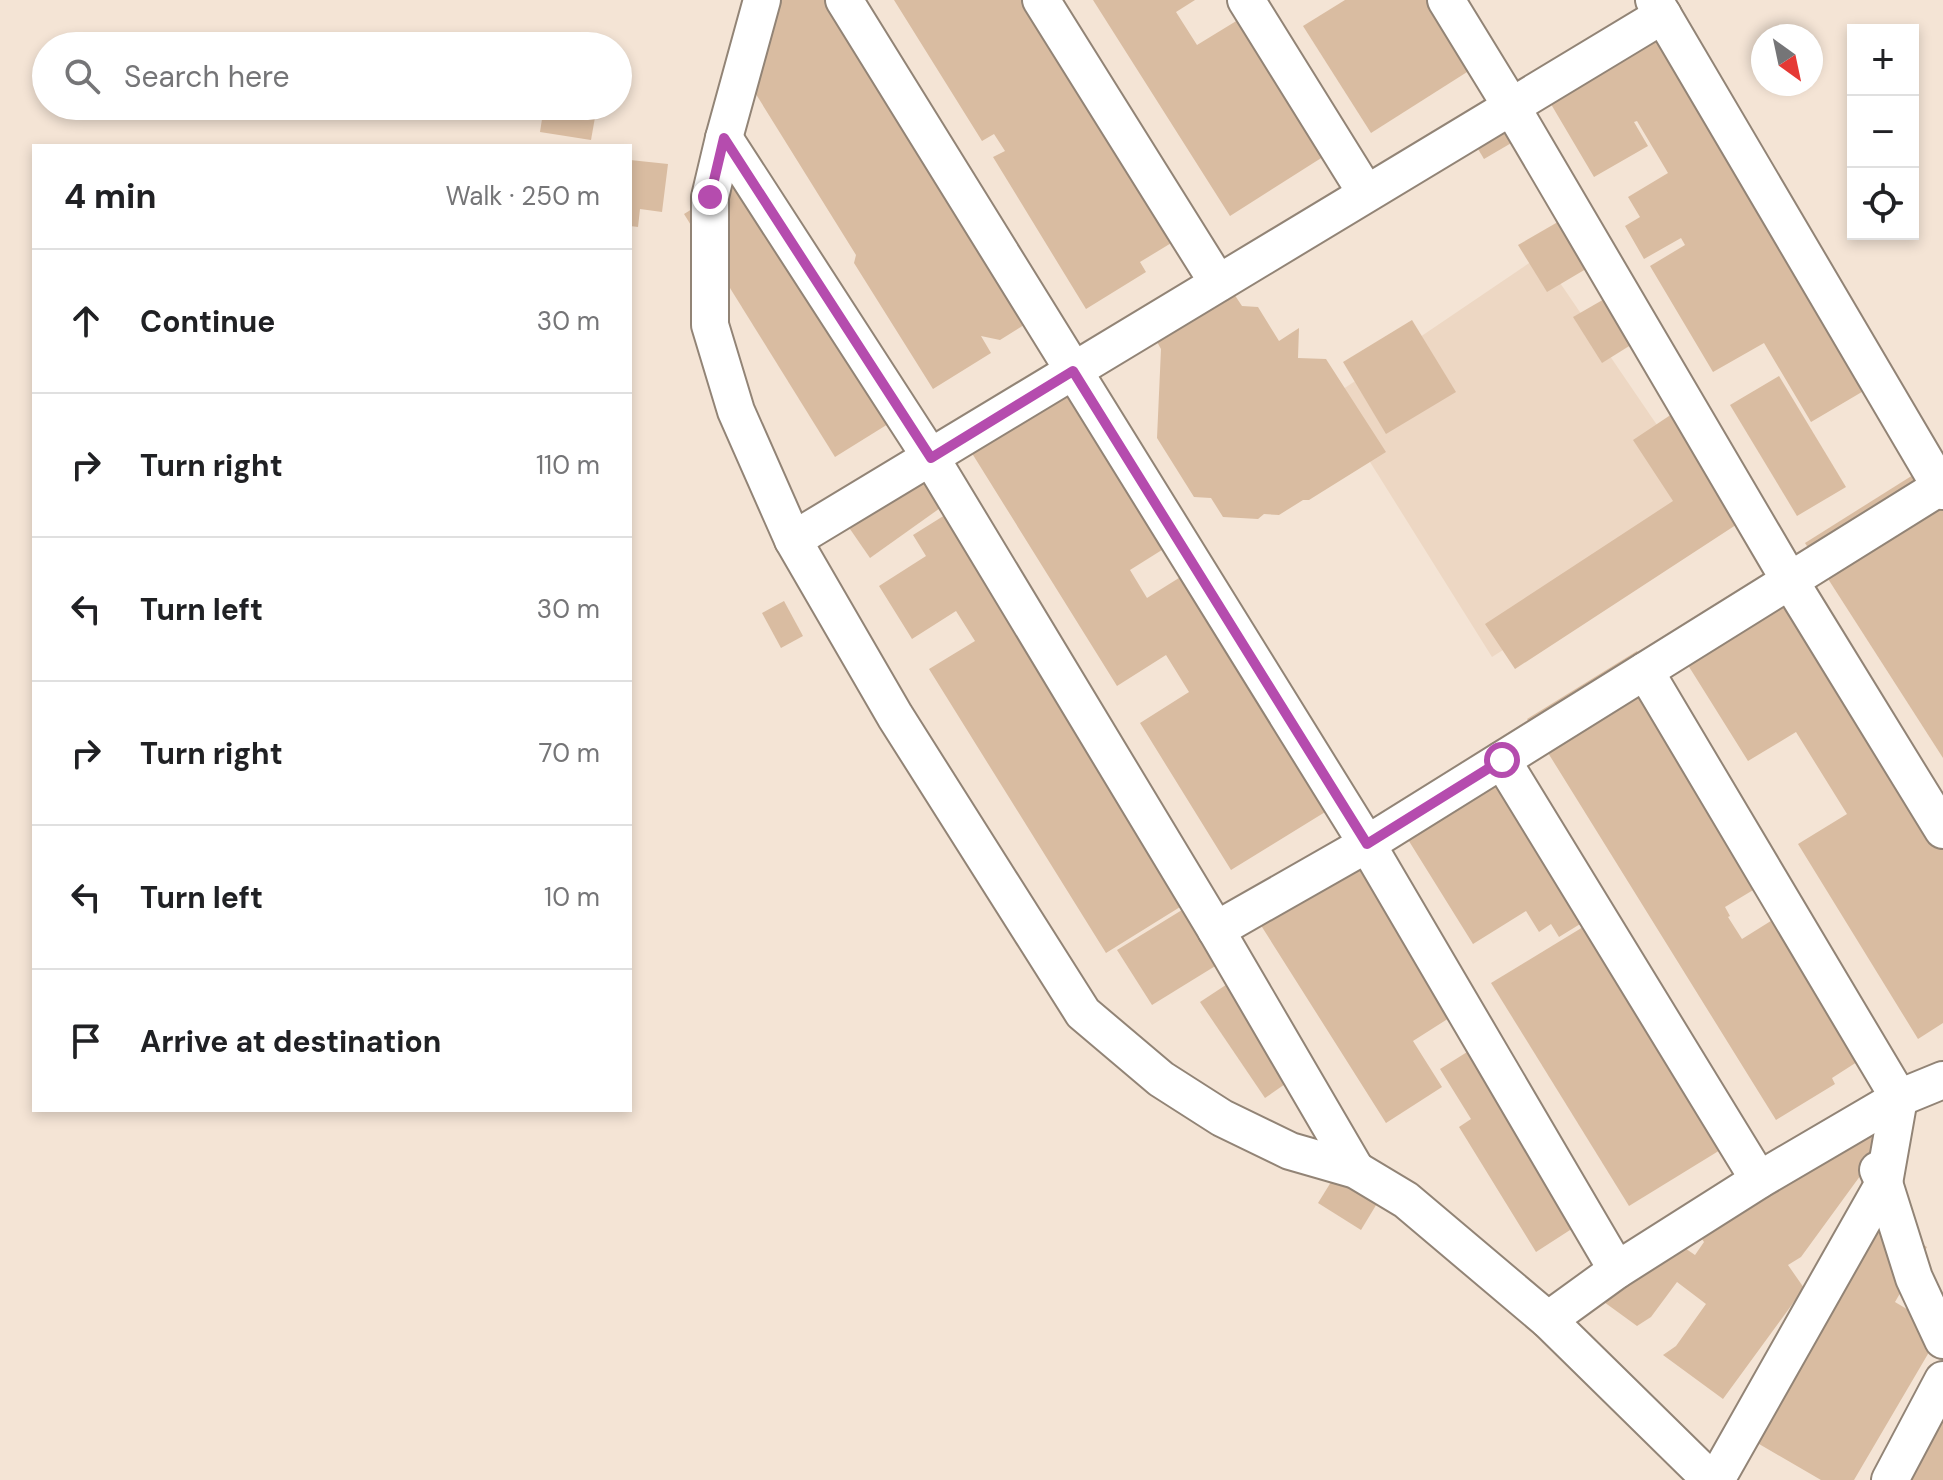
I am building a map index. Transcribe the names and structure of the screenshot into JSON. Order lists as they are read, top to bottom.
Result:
{
  "north": "bottom right",
  "page": {
    "map_buttons": ["+", "−"],
    "search": "Search here",
    "heading": ["4 min", "Walk · 250 m"],
    "list": [
      ["Continue", "30 m"],
      ["Turn right", "110 m"],
      ["Turn left", "30 m"],
      ["Turn right", "70 m"],
      ["Turn left", "10 m"],
      "Arrive at destination"
    ]
  }
}
